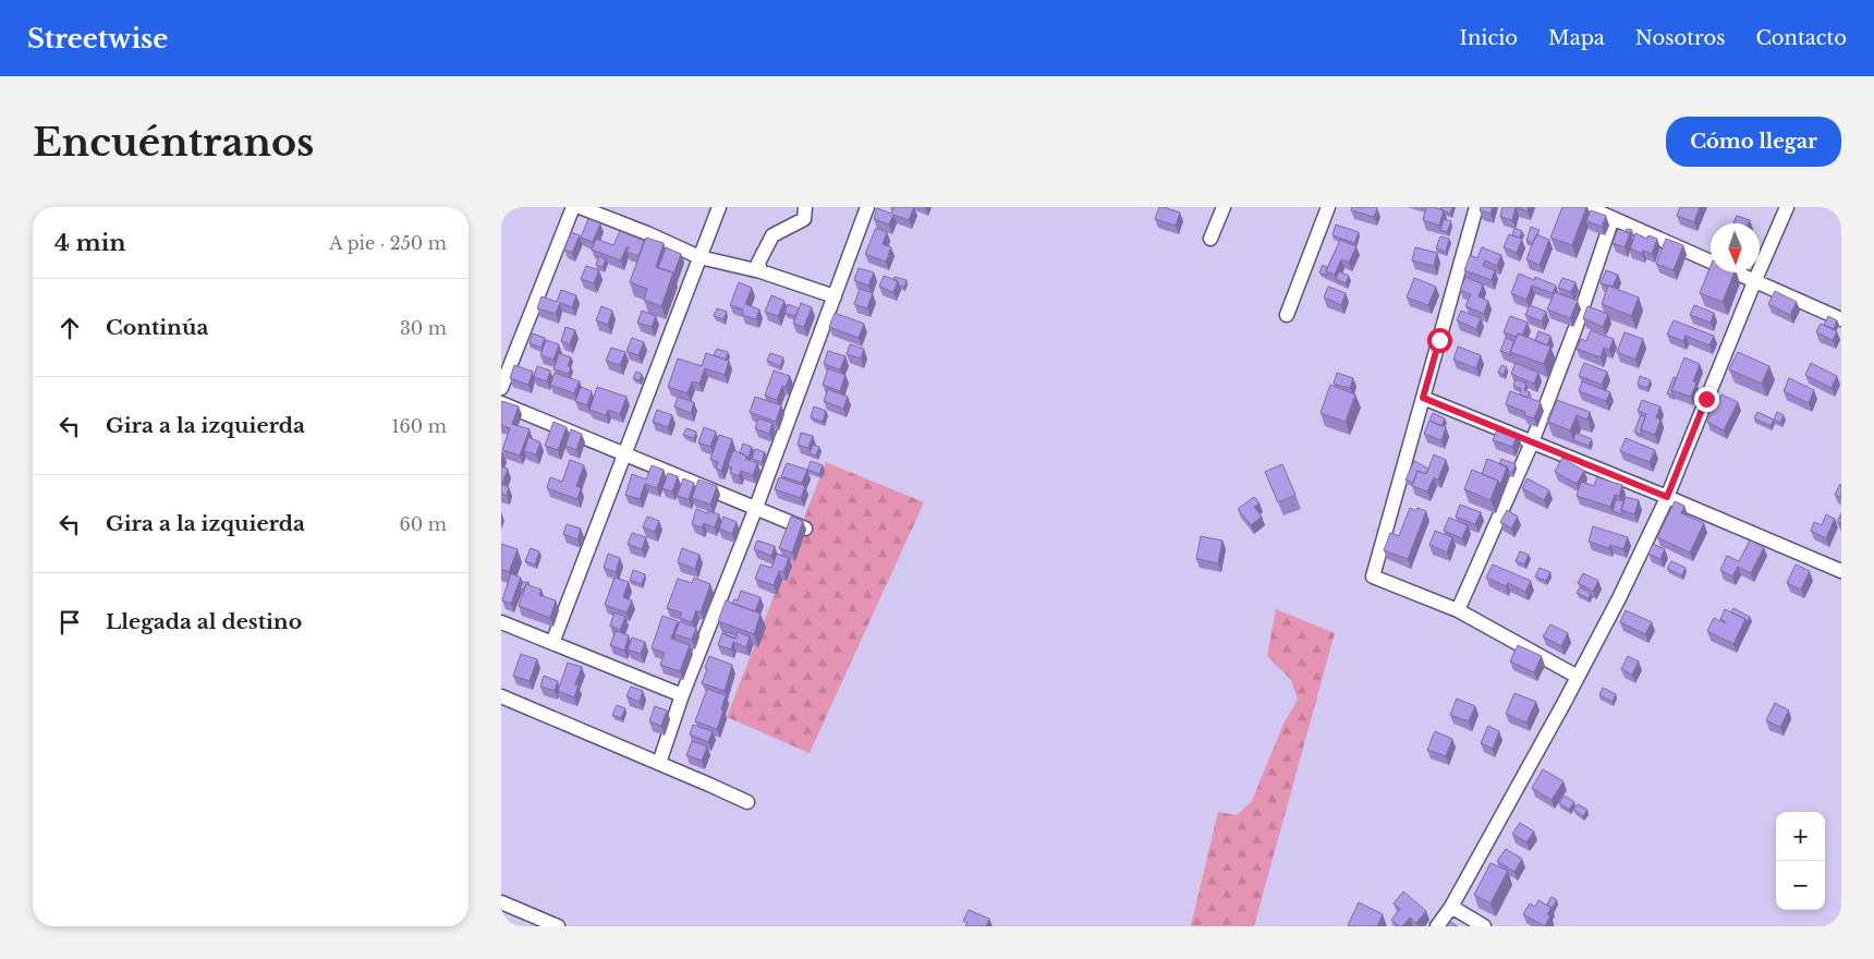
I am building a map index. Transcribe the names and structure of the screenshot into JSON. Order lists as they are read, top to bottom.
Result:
{
  "north": "bottom",
  "page": {
    "header": "Streetwise",
    "nav": [
      "Inicio",
      "Mapa",
      "Nosotros",
      "Contacto"
    ],
    "buttons": "Cómo llegar",
    "title": "Encuéntranos",
    "heading": ["4 min", "A pie · 250 m"],
    "list": [
      ["Continúa", "30 m"],
      ["Gira a la izquierda", "160 m"],
      ["Gira a la izquierda", "60 m"],
      "Llegada al destino"
    ],
    "map_buttons": ["+", "−"]
  }
}
